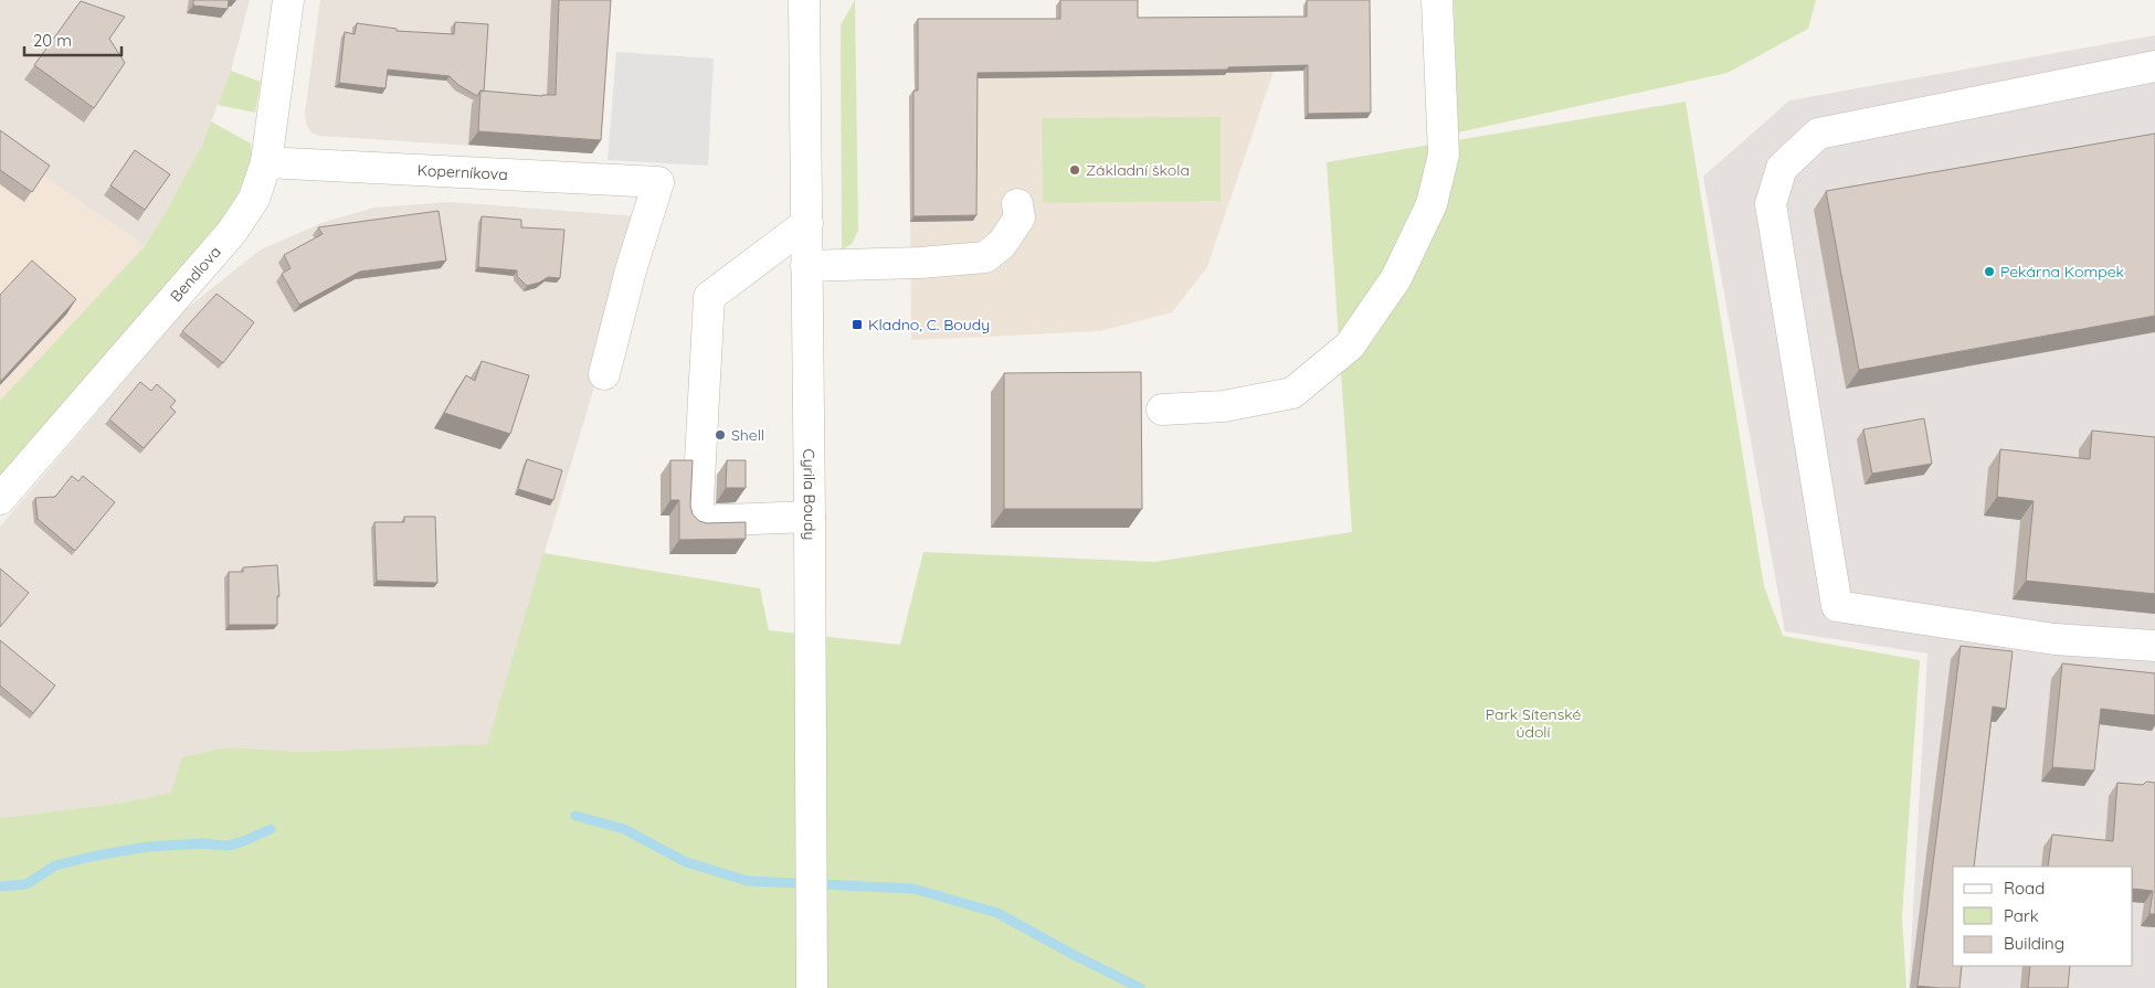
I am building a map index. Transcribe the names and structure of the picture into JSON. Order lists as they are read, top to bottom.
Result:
{
  "streets": {
    "street": ["Koperníkova", "Bendlova", "Cyrila Boudy"]
  },
  "crossings": [
    ["Koperníkova", "Bendlova"]
  ],
  "parks": ["Park Sítenské údolí"],
  "places": {
    "other": ["Základní škola", "Pekárna Kompek", "Shell"],
    "transit": ["Kladno, C. Boudy"]
  },
  "legend": ["Road", "Park", "Building"],
  "scale_bar": "20 m"
}
